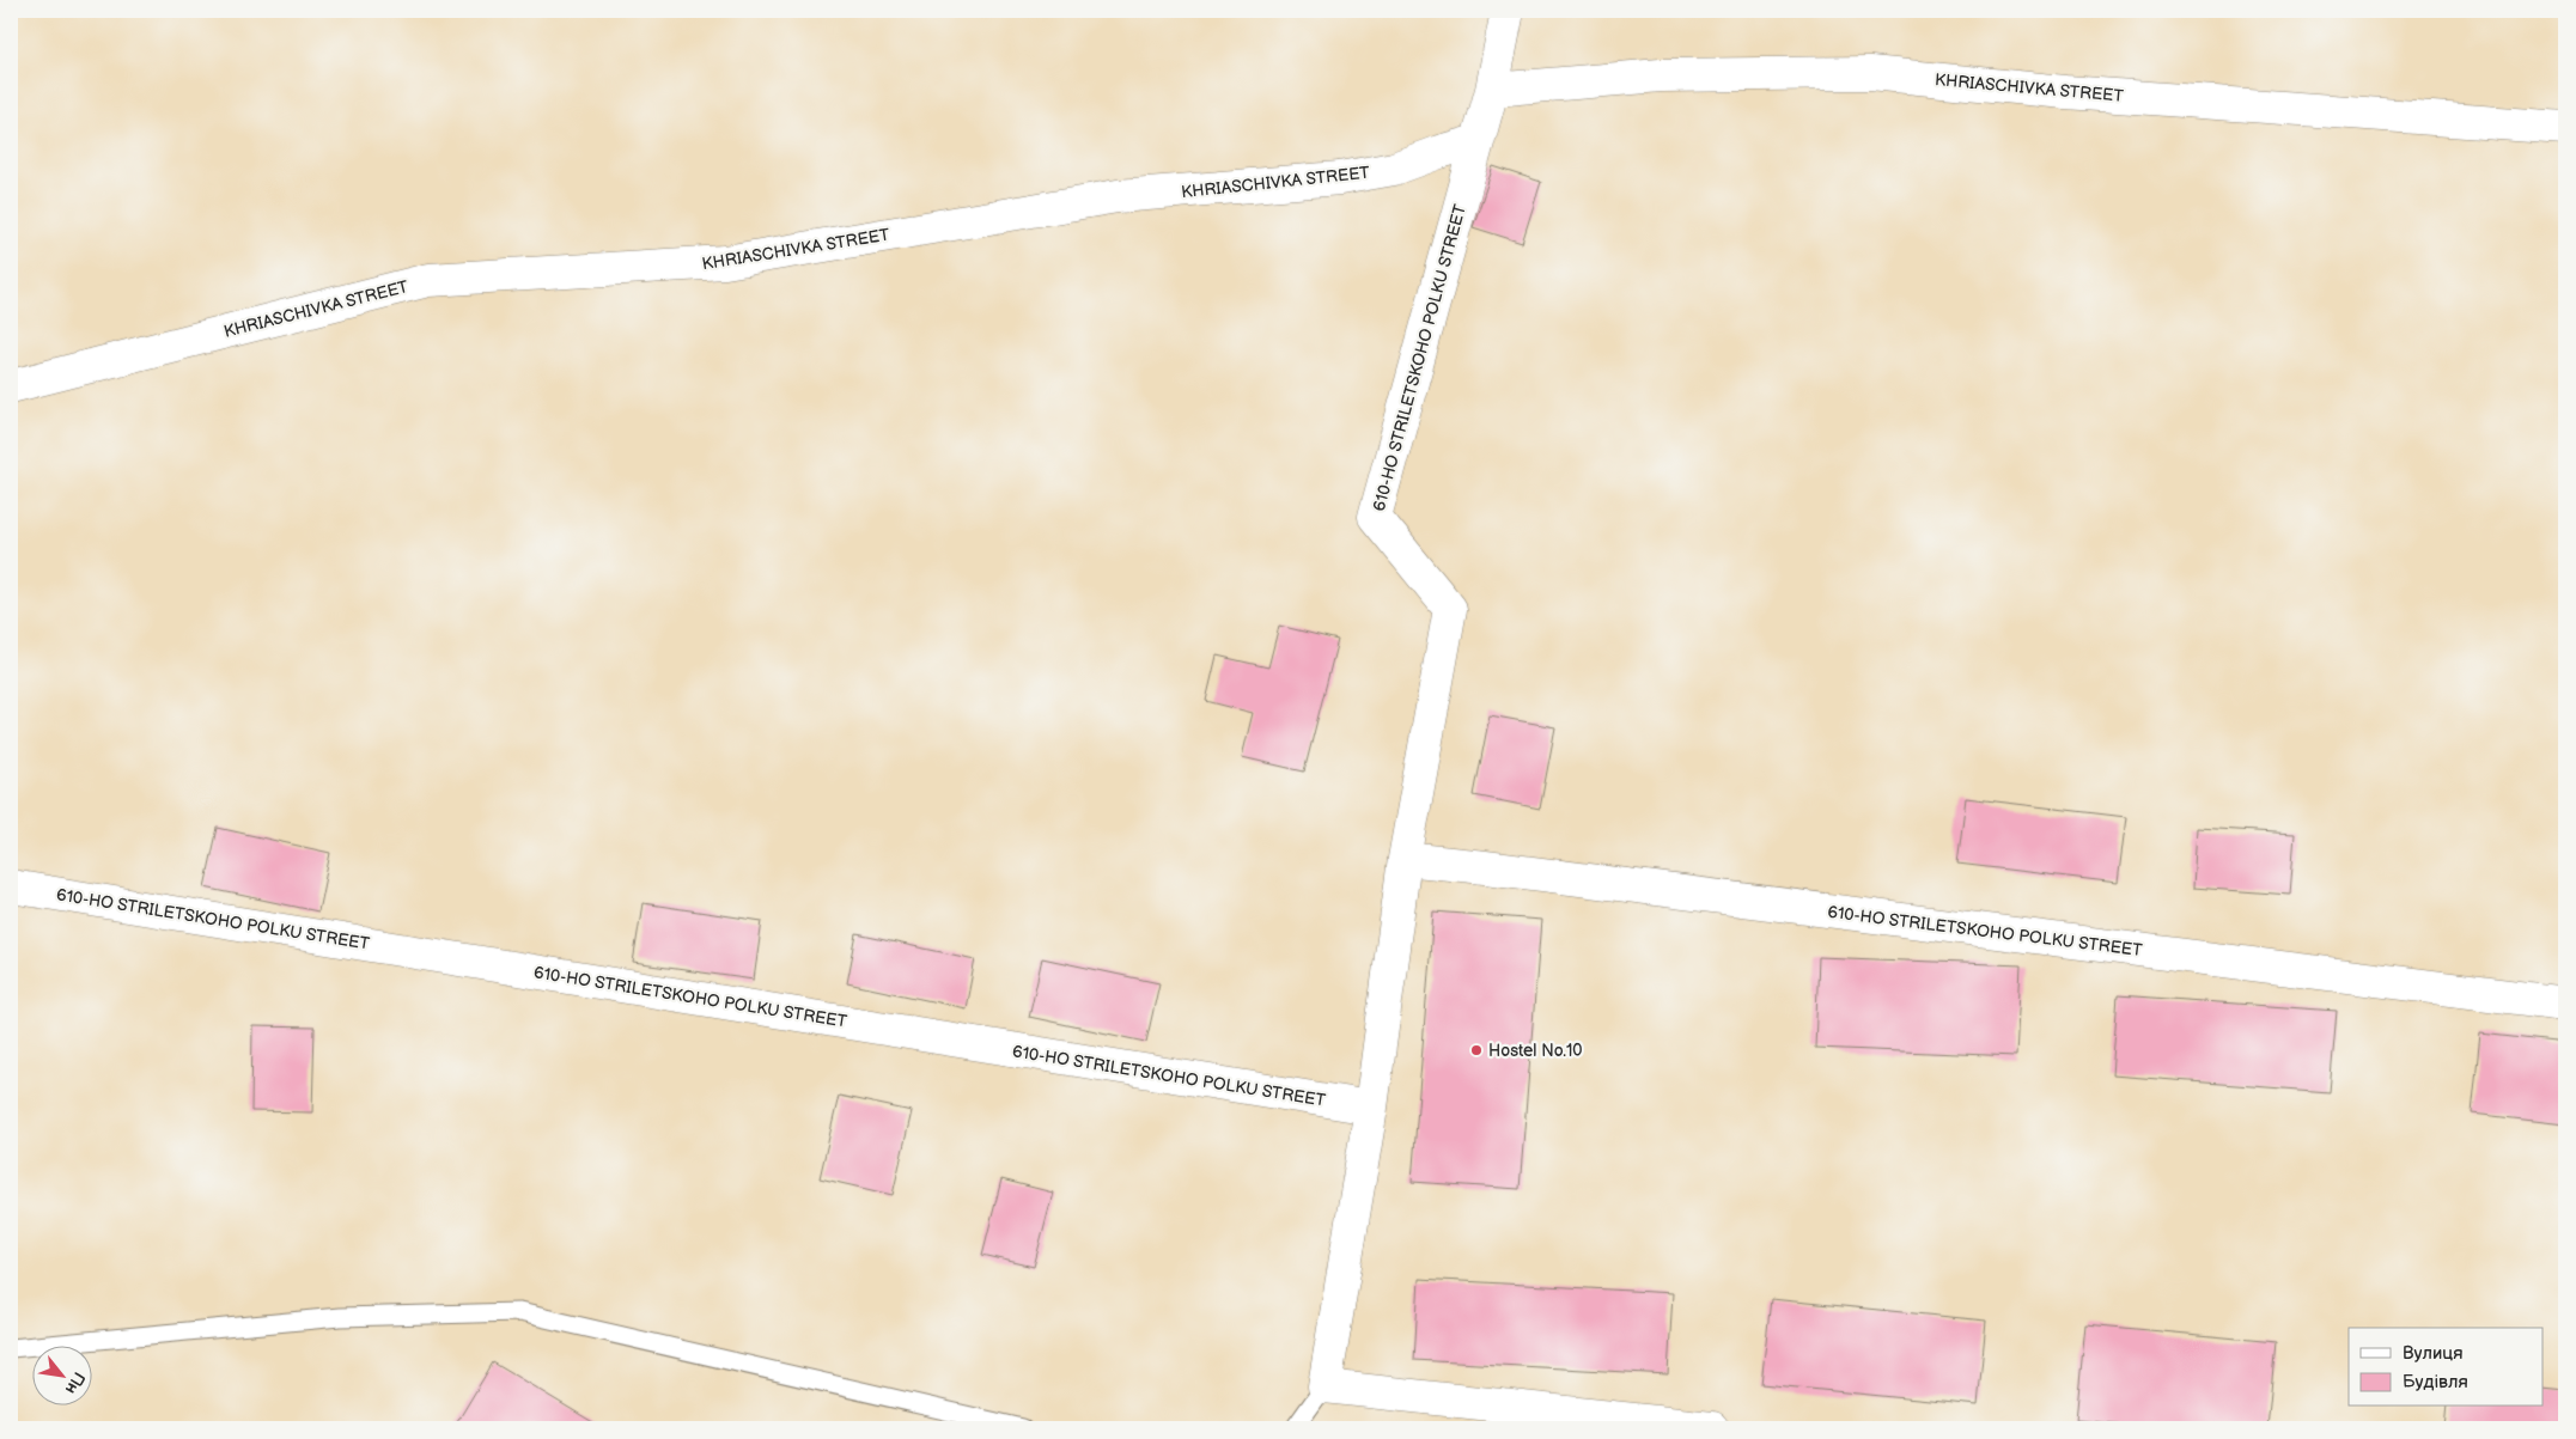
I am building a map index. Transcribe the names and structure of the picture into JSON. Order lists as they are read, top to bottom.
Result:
{
  "streets": {
    "street": ["KHRIASCHIVKA STREET", "610-HO STRILETSKOHO POLKU STREET"]
  },
  "crossings": [
    ["KHRIASCHIVKA STREET", "610-HO STRILETSKOHO POLKU STREET"]
  ],
  "places": ["Hostel No.10"],
  "legend": ["Вулиця", "Будівля"],
  "north": "bottom right"
}
